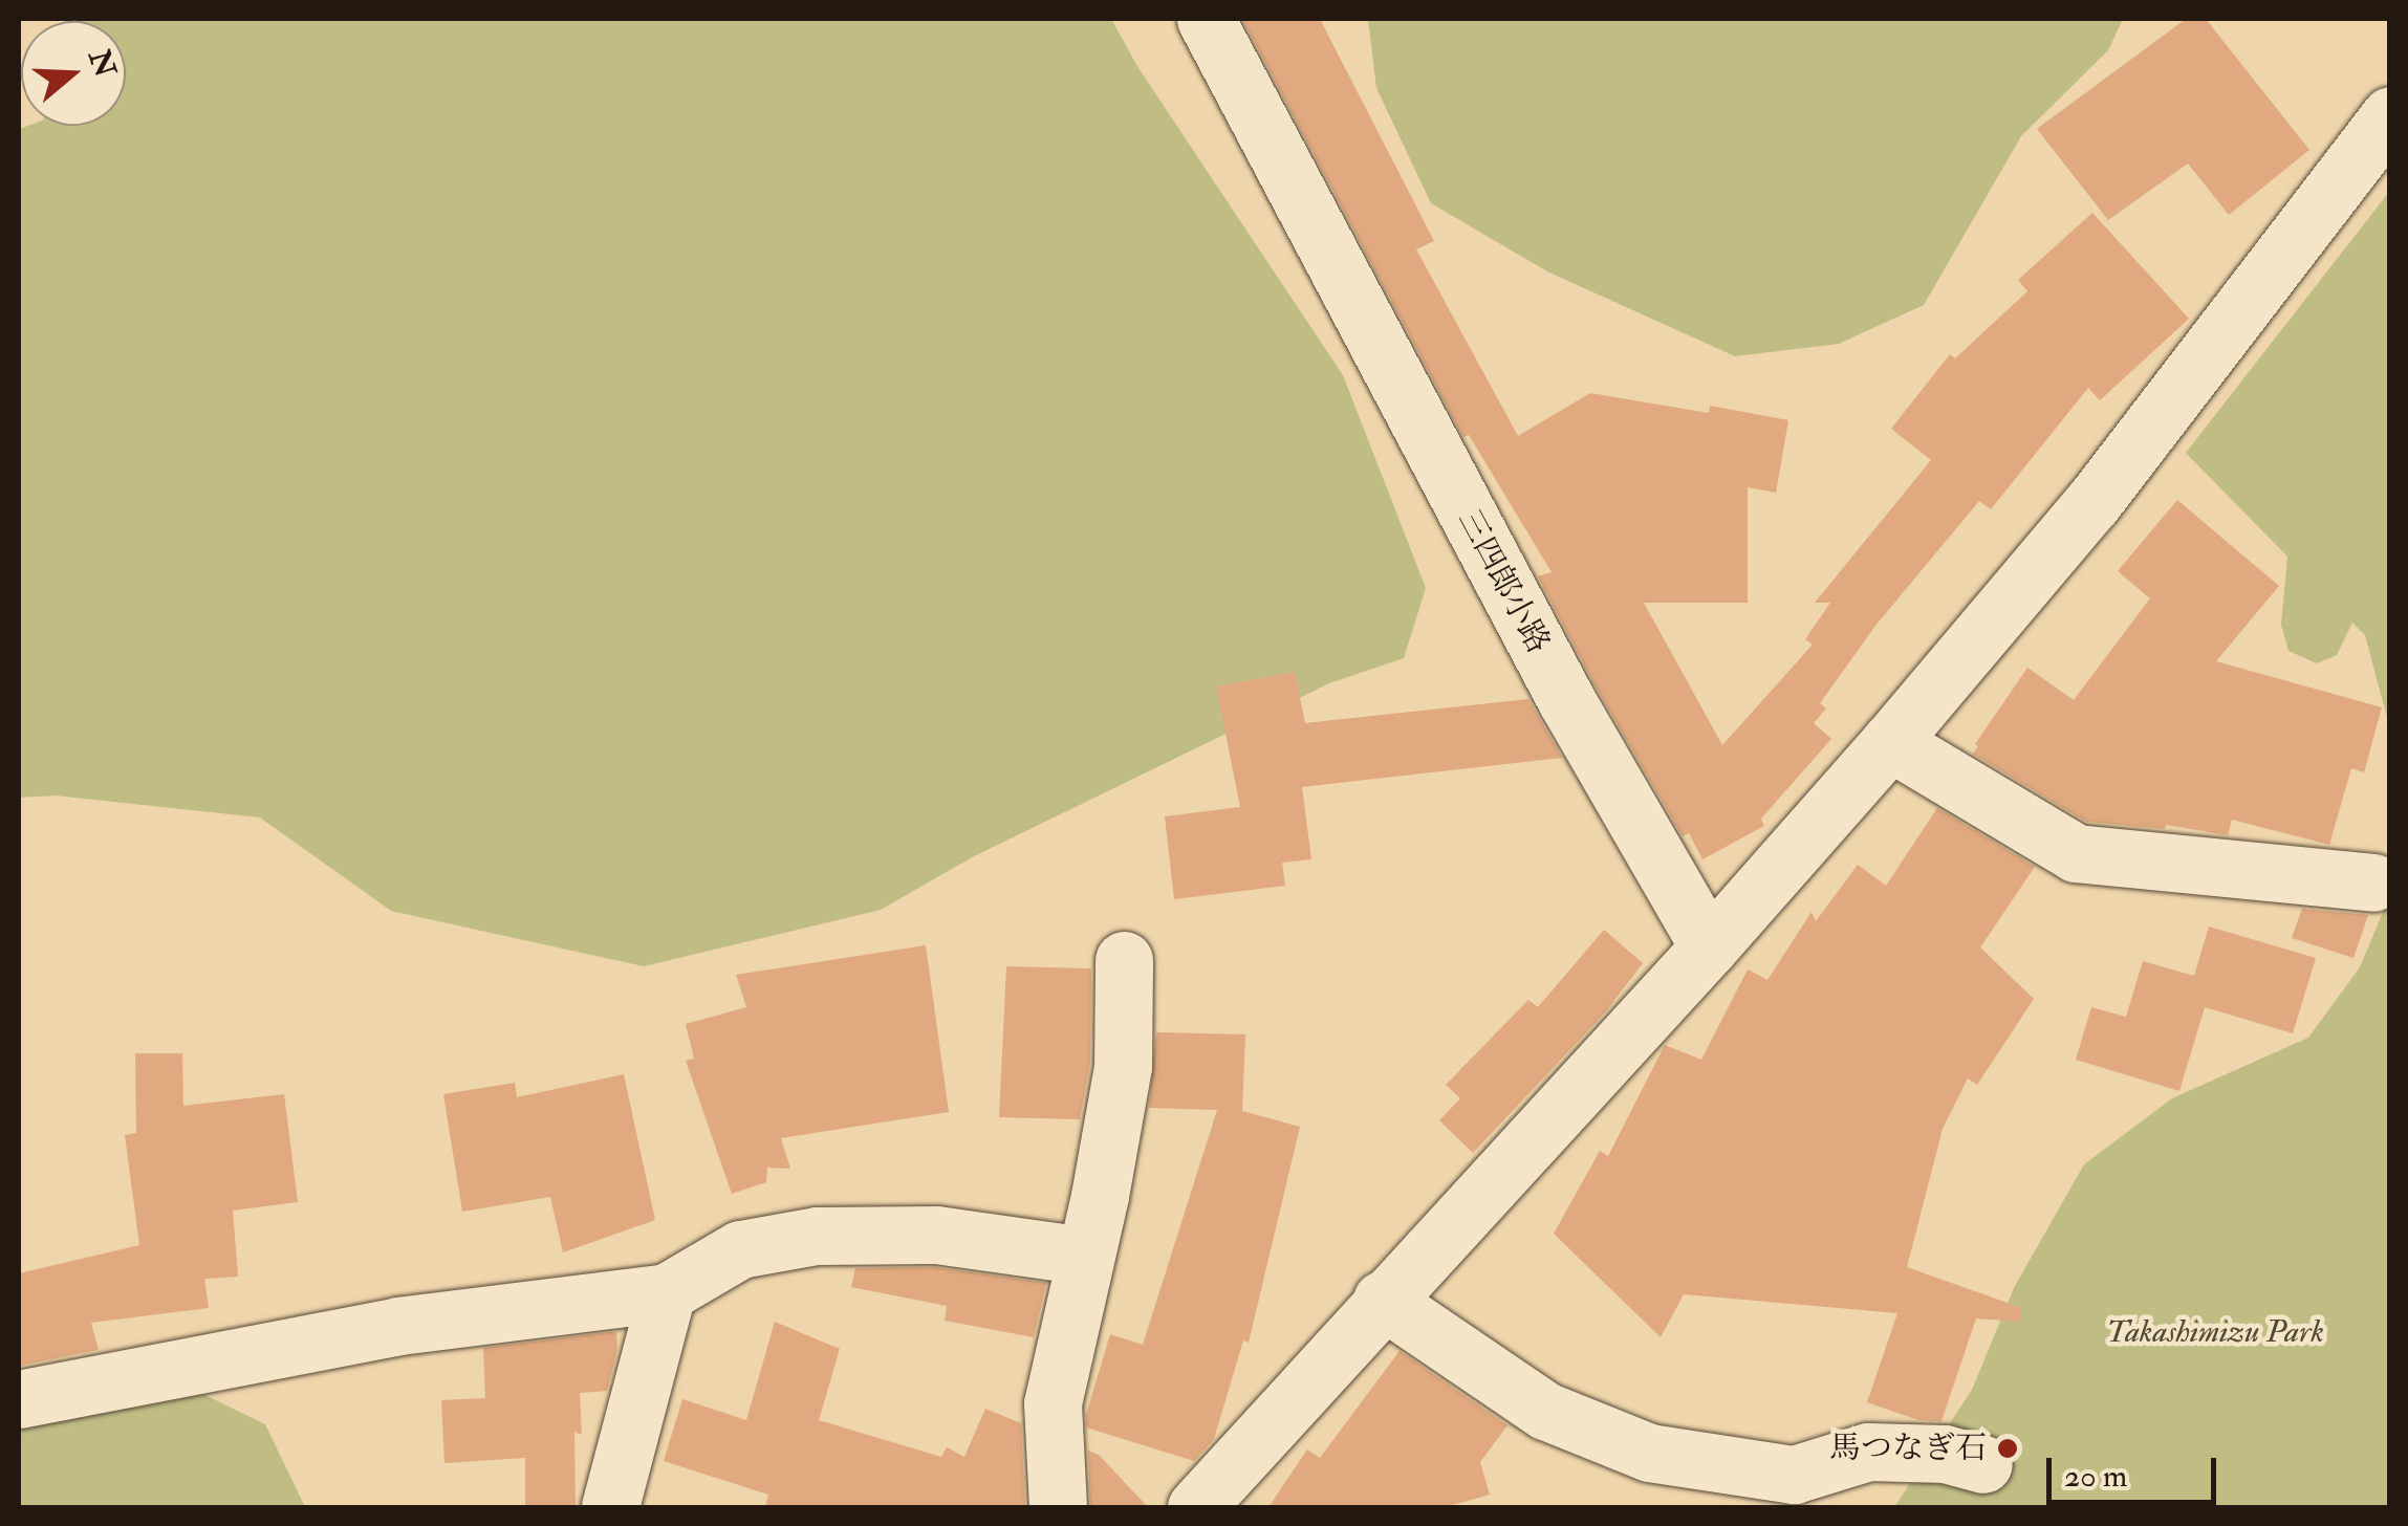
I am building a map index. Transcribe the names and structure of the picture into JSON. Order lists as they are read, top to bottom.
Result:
{
  "streets": {
    "street": ["三四郎小路"]
  },
  "parks": ["Takashimizu Park"],
  "places": ["馬つなぎ石"],
  "scale_bar": "20 m",
  "north": "right"
}
